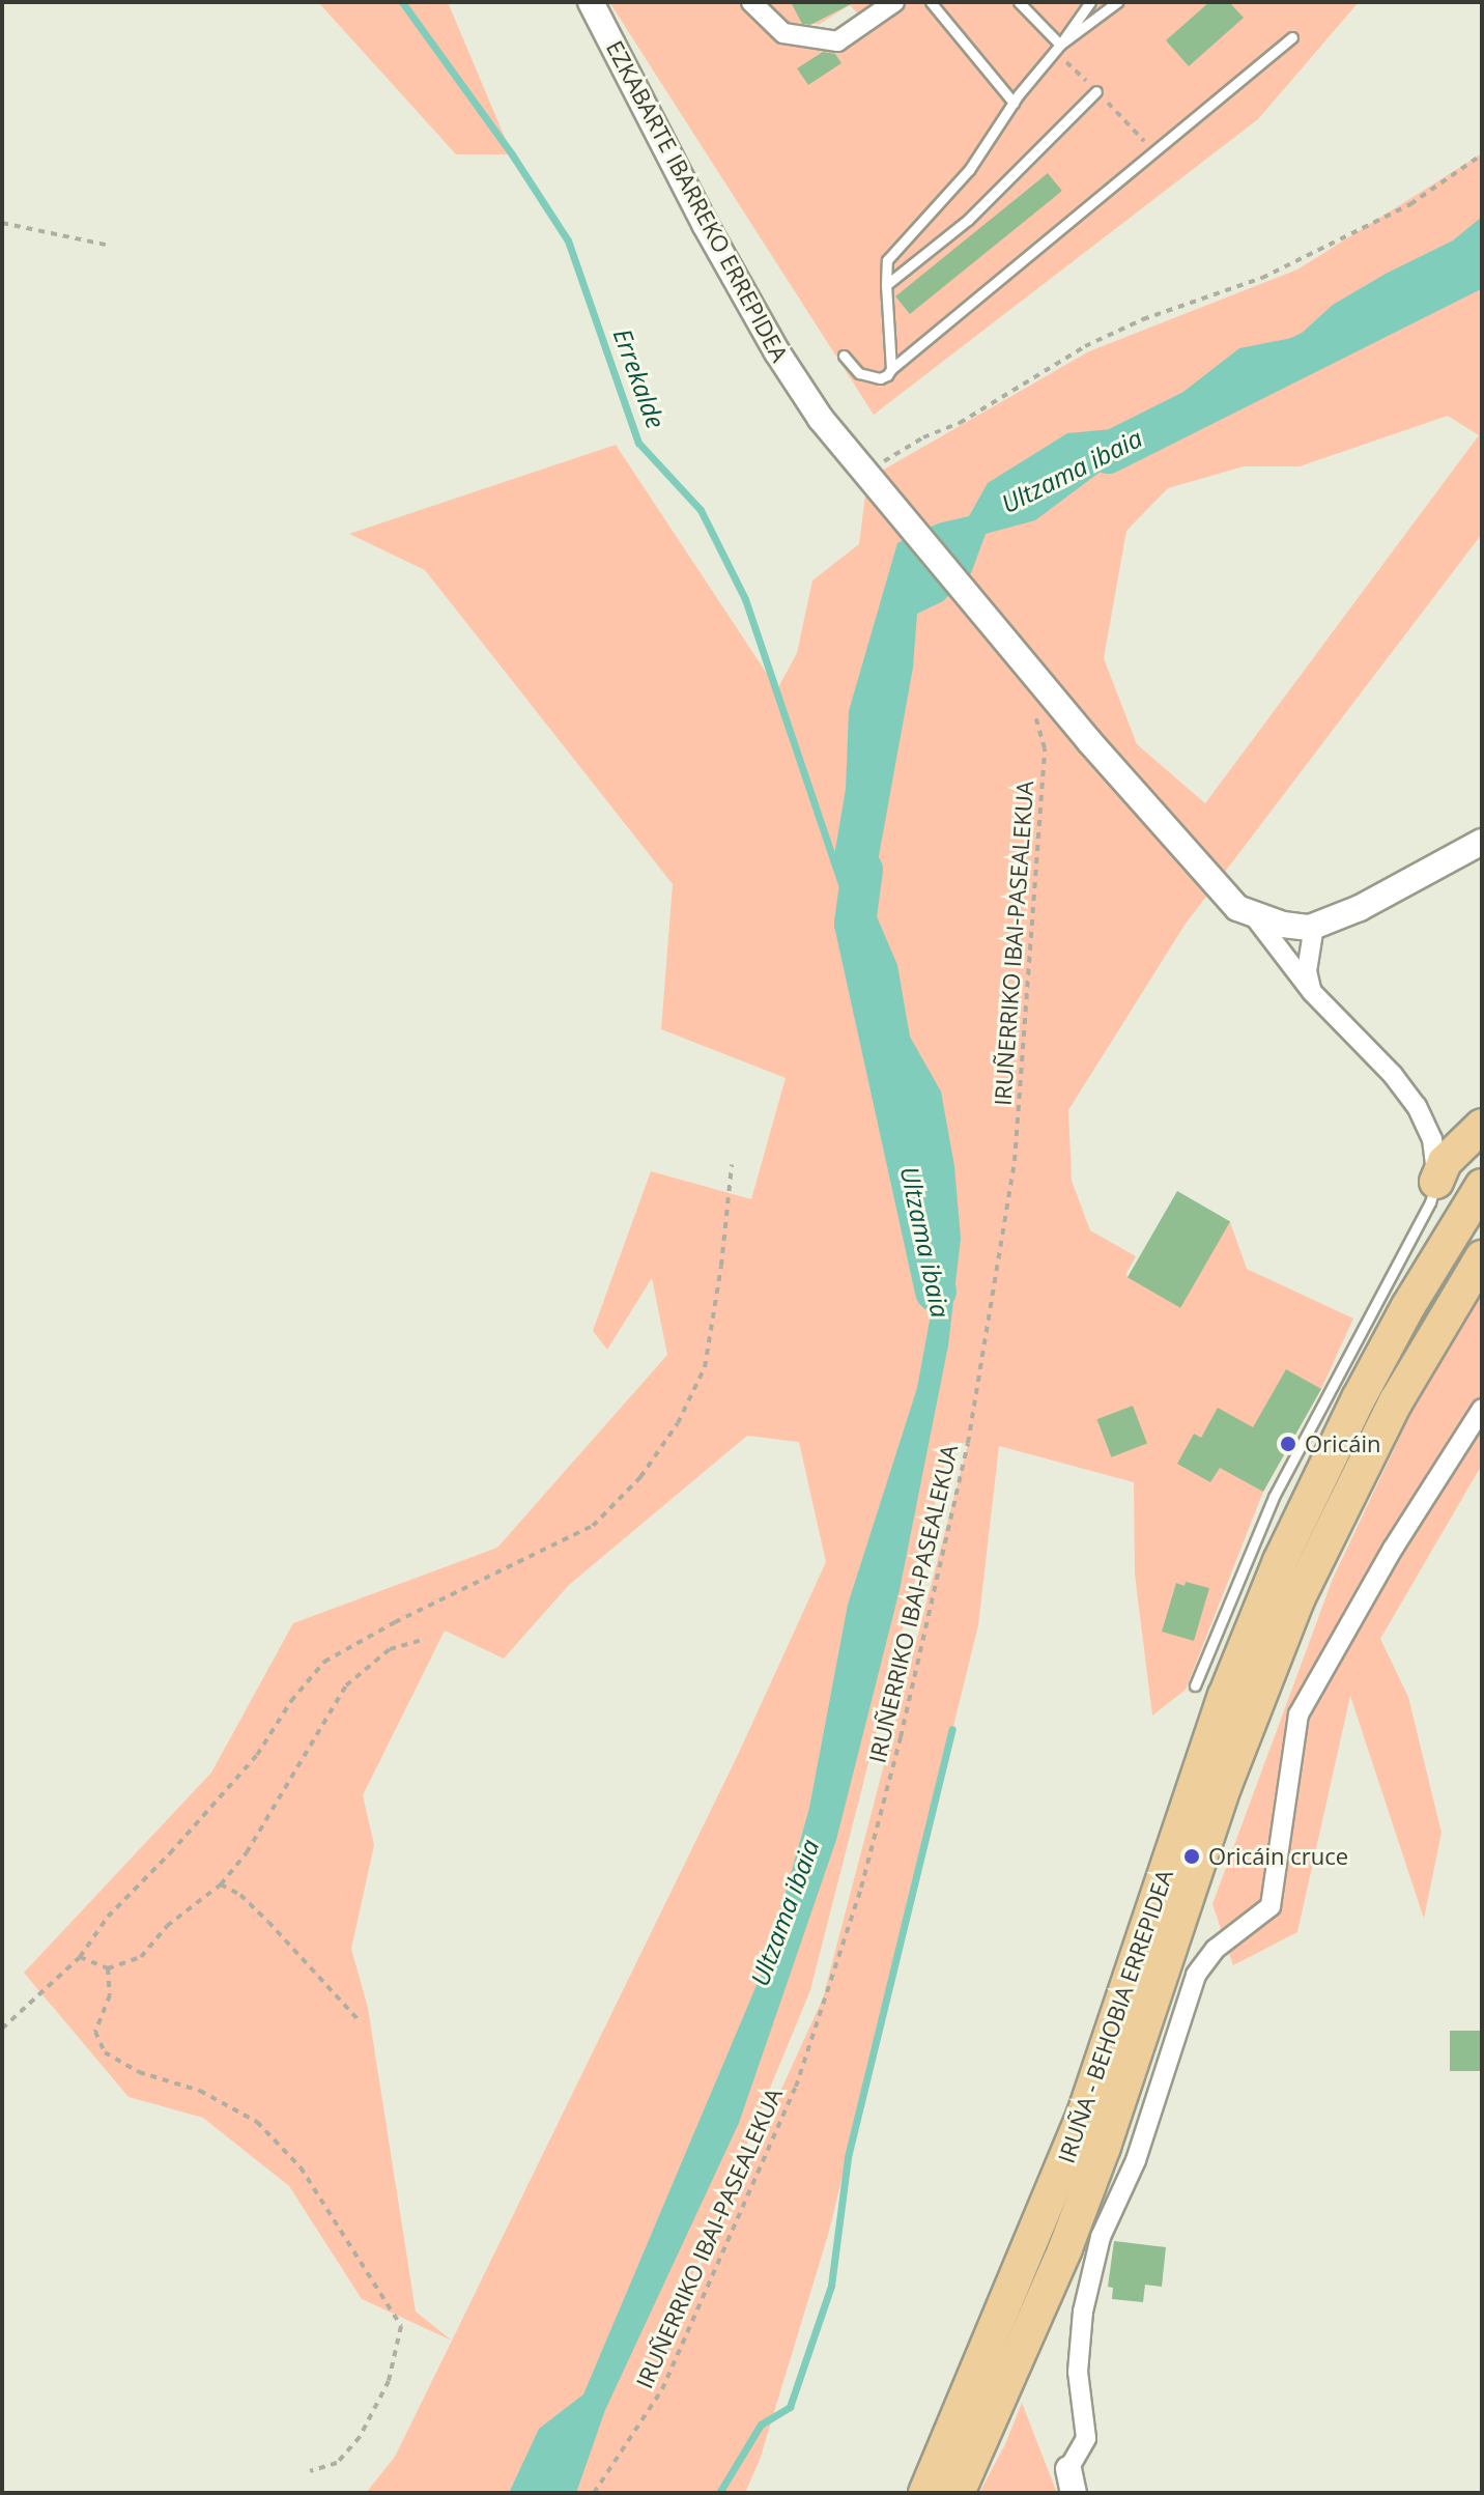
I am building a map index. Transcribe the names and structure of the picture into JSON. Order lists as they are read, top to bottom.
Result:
{
  "streets": {
    "highway": ["IRUÑA - BEHOBIA ERREPIDEA"],
    "street": ["EZKABARTE IBARREKO ERREPIDEA"],
    "path": ["IRUÑERRIKO IBAI-PASEALEKUA"]
  },
  "crossings": [
    ["EZKABARTE IBARREKO ERREPIDEA", "IRUÑERRIKO IBAI-PASEALEKUA"]
  ],
  "water": ["Errekalde", "Ultzama ibaia"],
  "places": ["Oricáin", "Oricáin cruce"]
}
